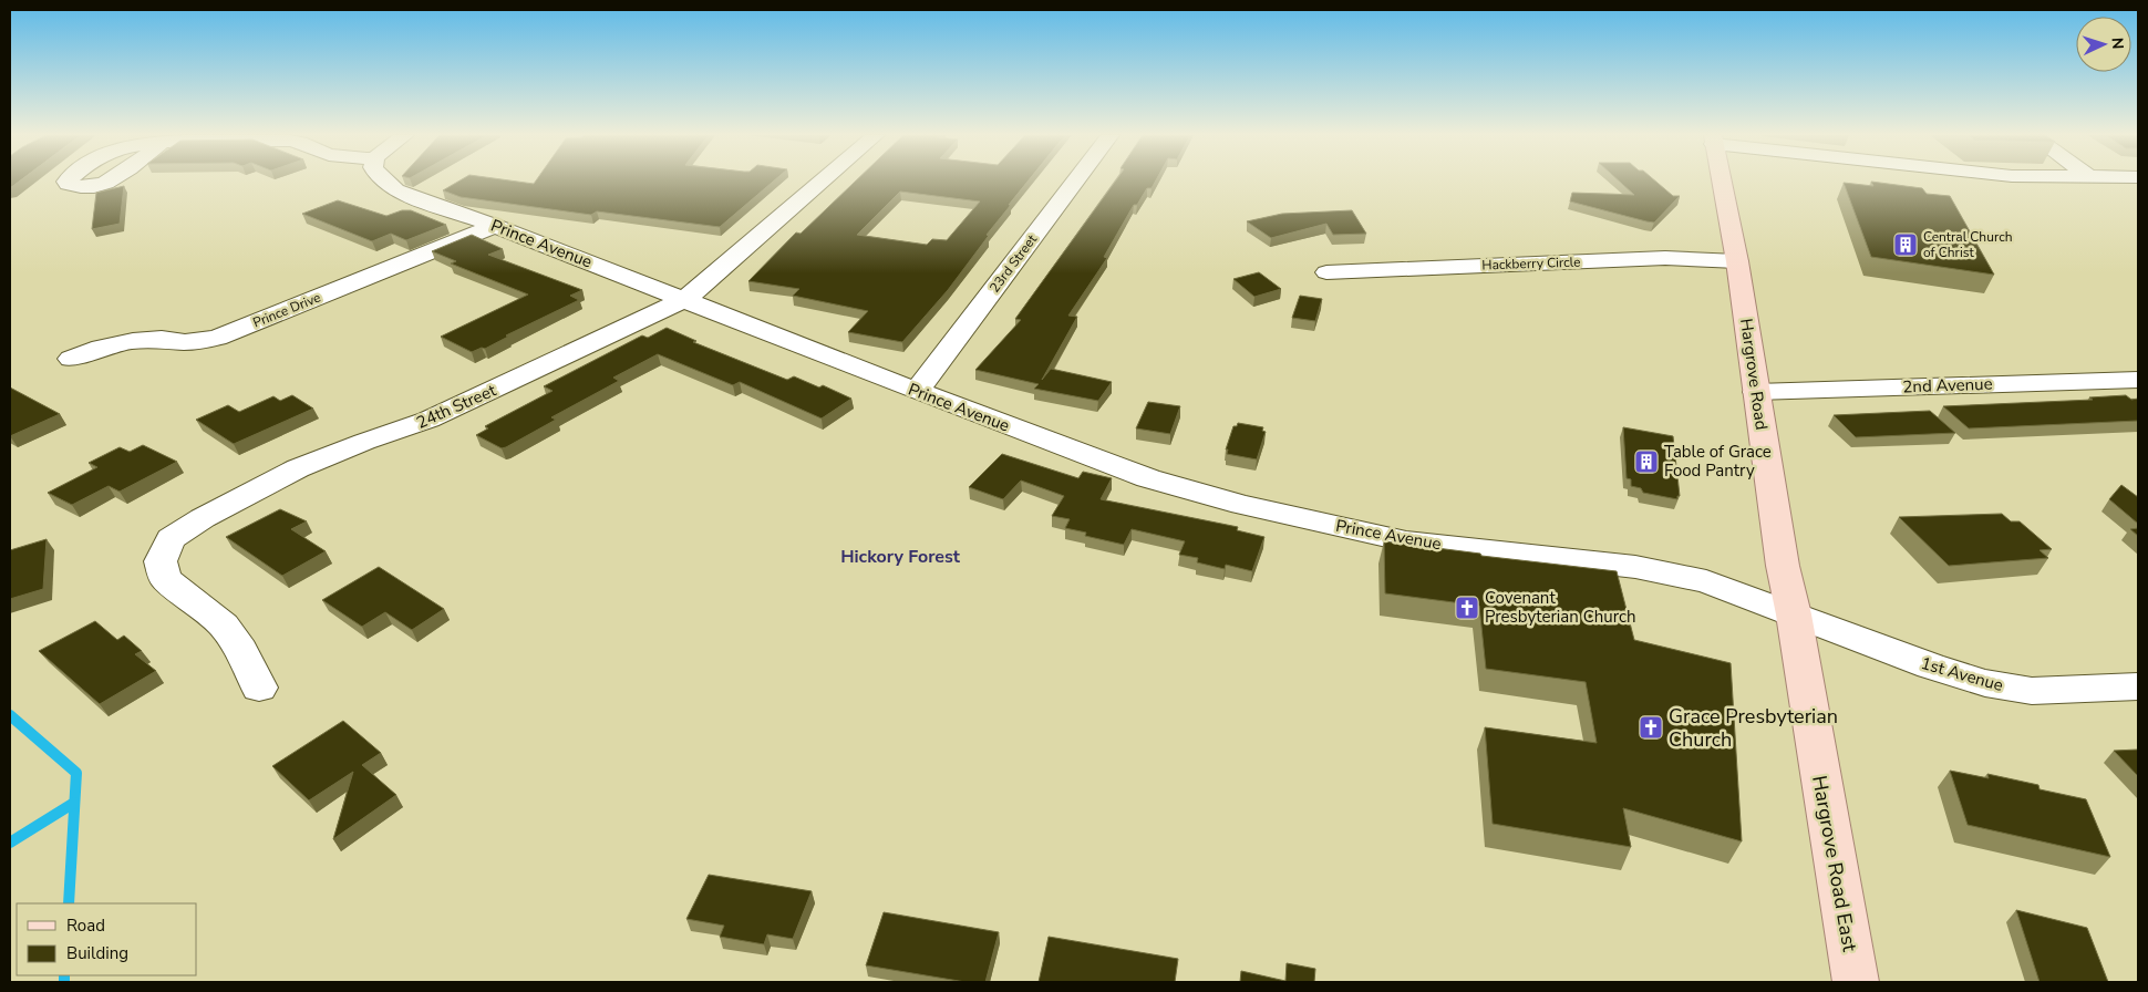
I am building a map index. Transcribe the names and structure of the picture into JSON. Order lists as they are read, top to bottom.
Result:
{
  "streets": {
    "main road": ["Hargrove Road", "Hargrove Road East"],
    "street": [
      "Prince Avenue",
      "23rd Street",
      "Hackberry Circle",
      "Prince Drive",
      "2nd Avenue",
      "24th Street",
      "1st Avenue"
    ]
  },
  "crossings": [
    ["Prince Avenue", "23rd Street"],
    ["Prince Avenue", "Prince Drive"],
    ["Prince Avenue", "Hargrove Road"],
    ["Prince Avenue", "24th Street"],
    ["Prince Avenue", "1st Avenue"],
    ["Prince Avenue", "Hargrove Road East"],
    ["Hackberry Circle", "Hargrove Road"],
    ["Hargrove Road", "2nd Avenue"],
    ["Hargrove Road", "1st Avenue"],
    ["Hargrove Road", "Hargrove Road East"],
    ["1st Avenue", "Hargrove Road East"]
  ],
  "districts": ["Hickory Forest"],
  "places": {
    "building": ["Central Church of Christ", "Table of Grace Food Pantry"],
    "church": ["Covenant Presbyterian Church", "Grace Presbyterian Church"]
  },
  "legend": ["Road", "Building"],
  "north": "right"
}
